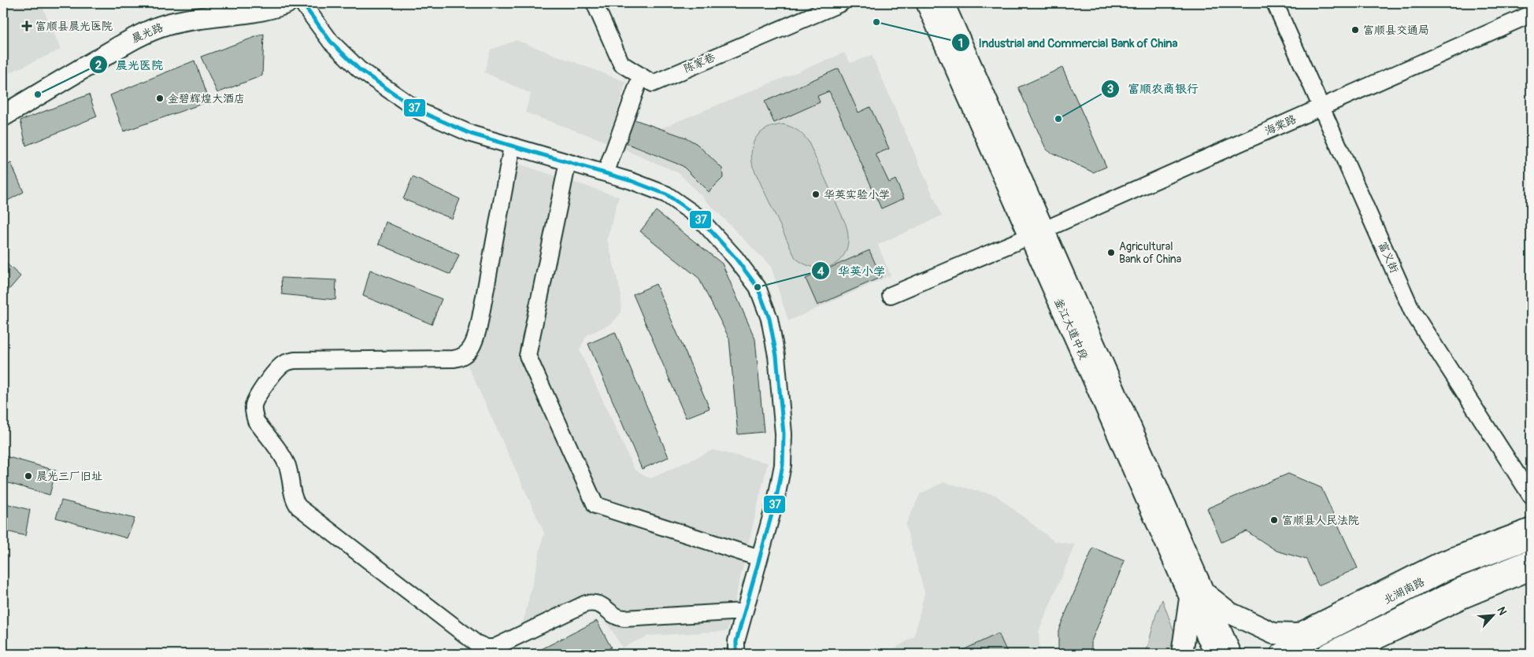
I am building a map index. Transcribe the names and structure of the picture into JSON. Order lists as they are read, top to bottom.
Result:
{
  "streets": {
    "main road": ["晨光路", "釜江大道中段", "北湖南路"],
    "street": ["陈家巷", "海棠路", "富义街"]
  },
  "crossings": [
    ["海棠路", "富义街"],
    ["海棠路", "釜江大道中段"]
  ],
  "places": {
    "other": [
      "Industrial and Commercial Bank of China",
      "富顺县交通局",
      "晨光医院",
      "金碧辉煌大酒店",
      "富顺农商银行",
      "华英实验小学",
      "Agricultural Bank of China",
      "华英小学",
      "晨光三厂旧址",
      "富顺县人民法院"
    ],
    "health": ["富顺县晨光医院"]
  },
  "lines": ["transit line 37"],
  "north": "top right"
}
